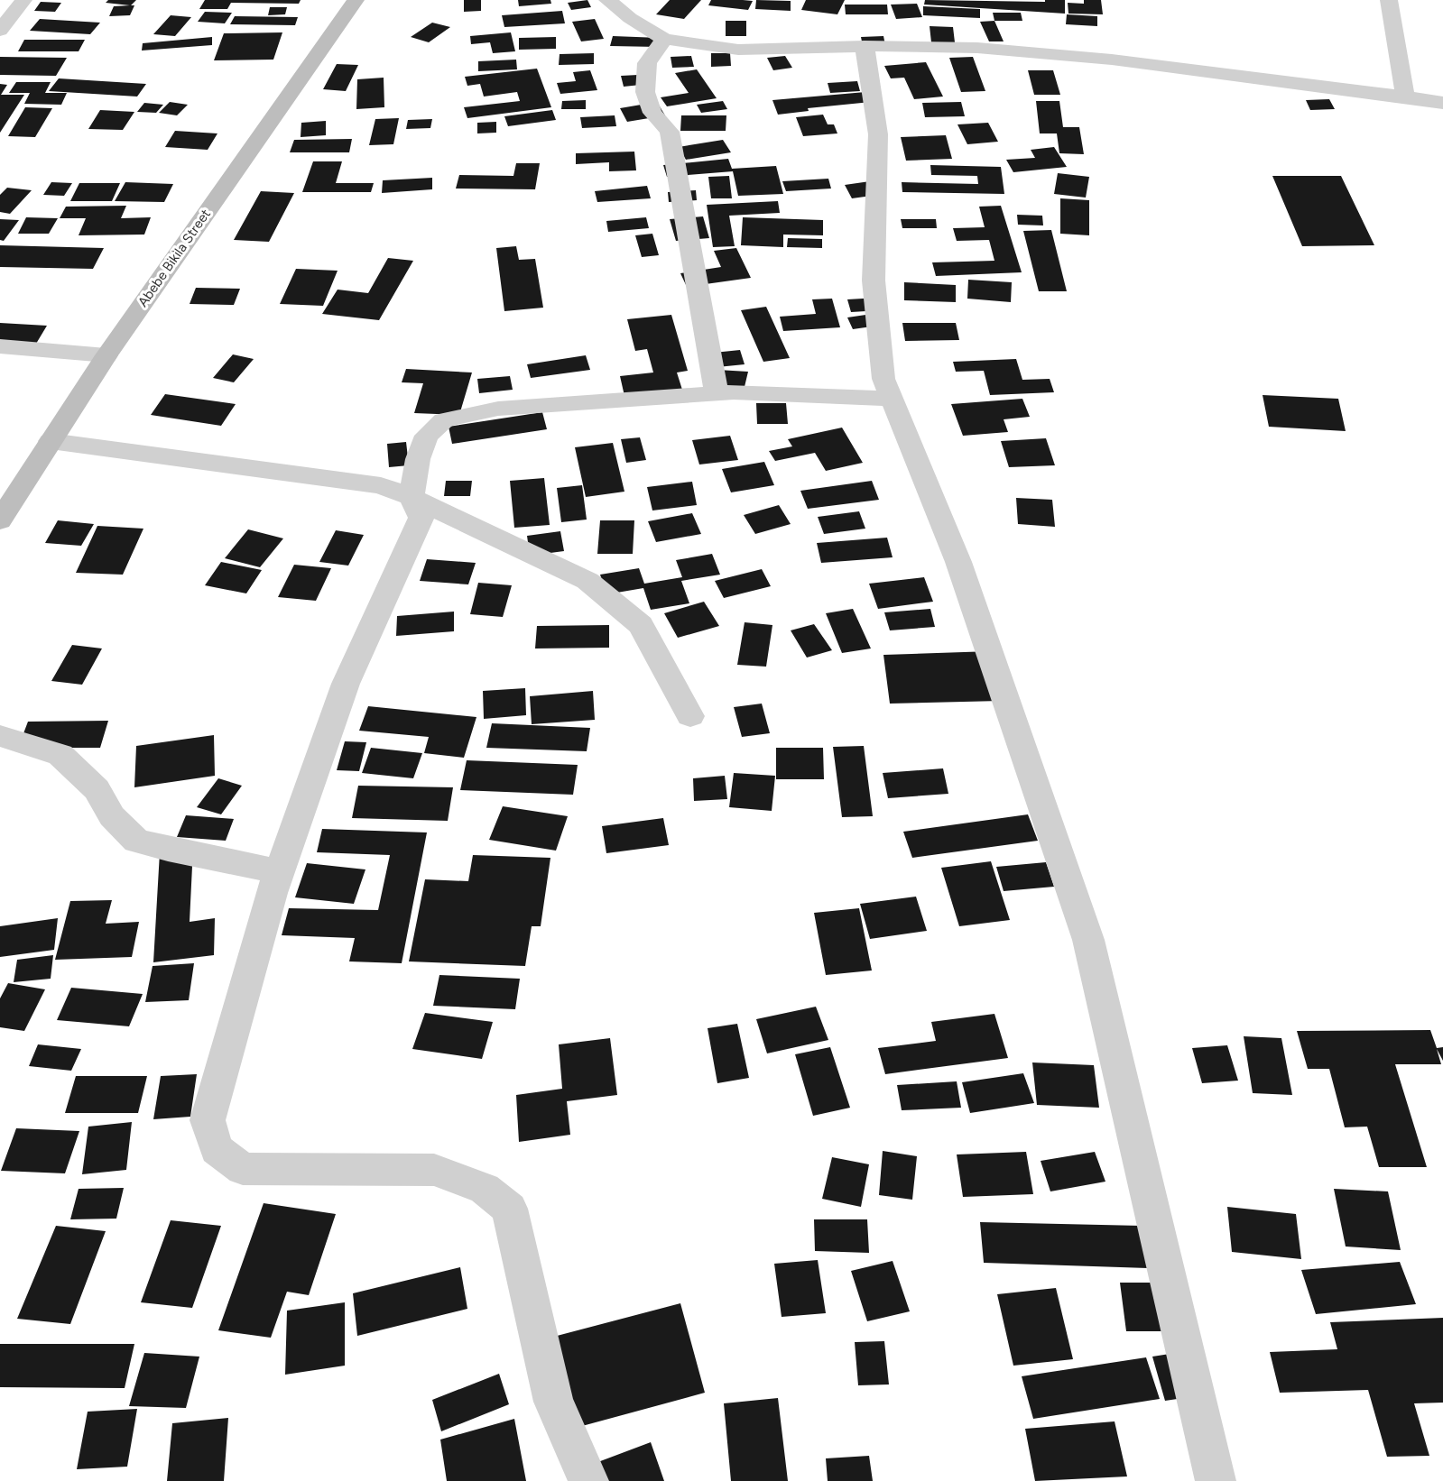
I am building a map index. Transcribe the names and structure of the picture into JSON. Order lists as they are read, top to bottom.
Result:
{
  "streets": {
    "main road": ["Abebe Bikila Street"]
  }
}
